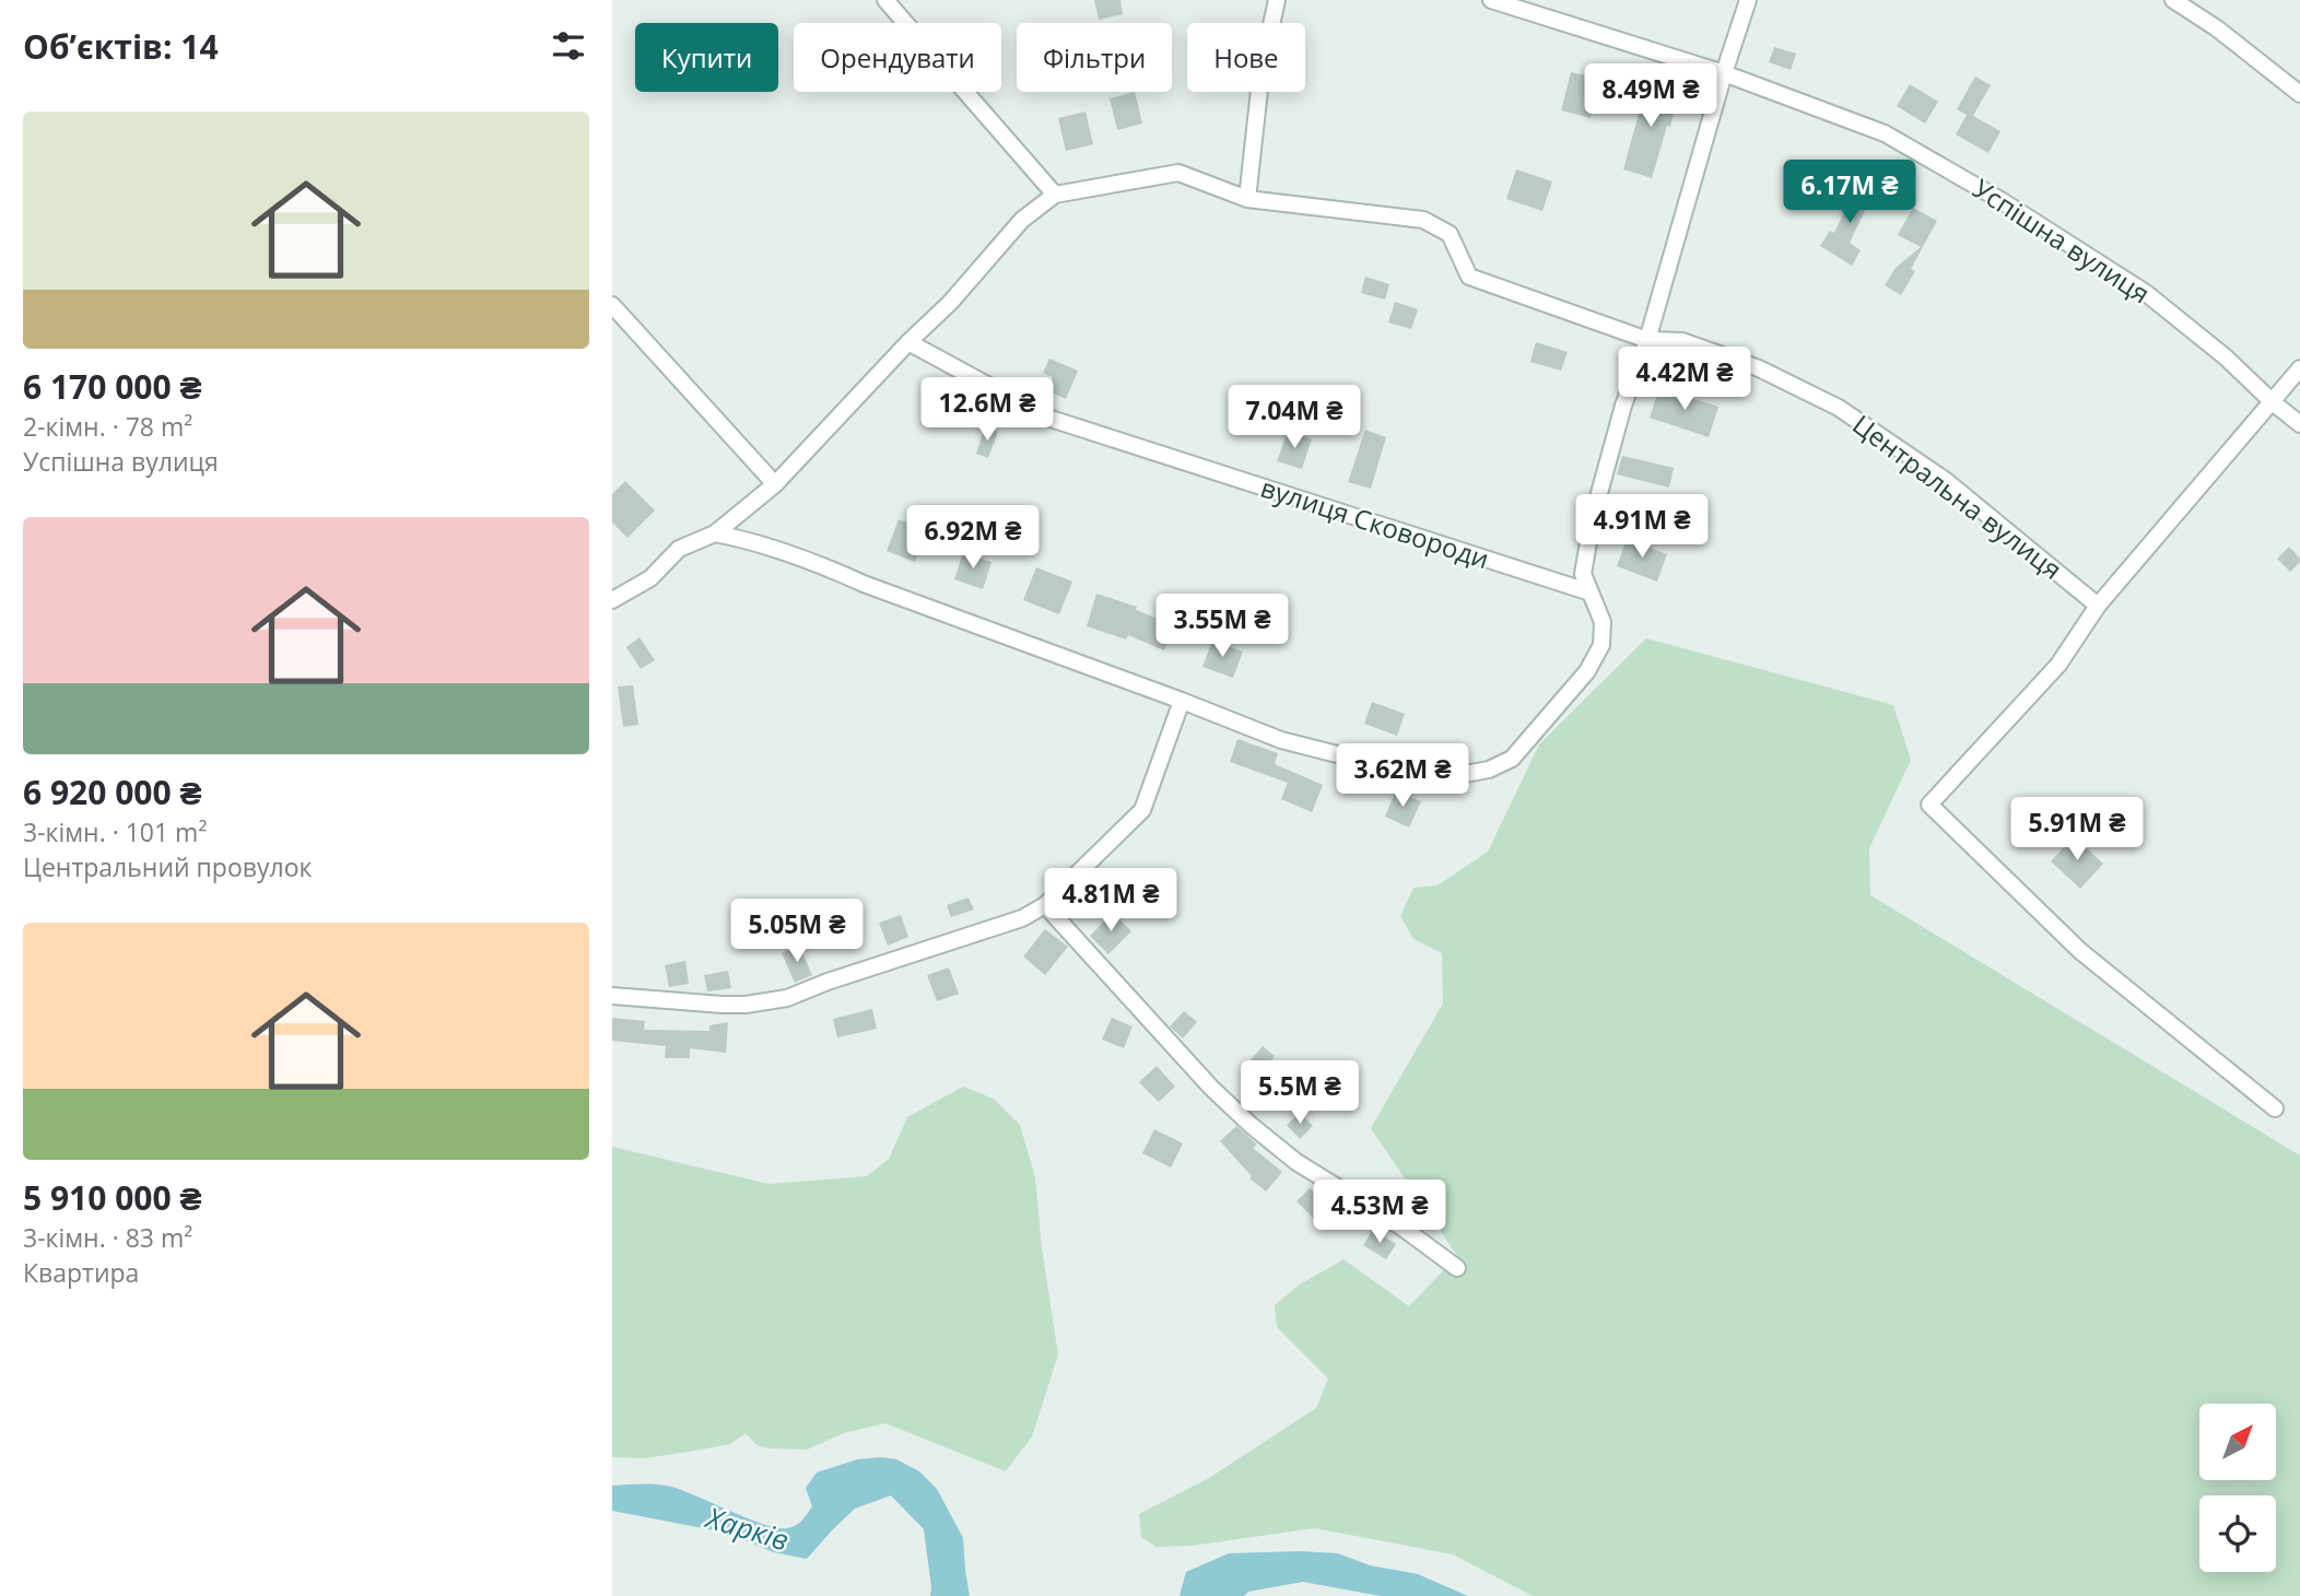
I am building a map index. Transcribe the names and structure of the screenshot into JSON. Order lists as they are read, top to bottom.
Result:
{
  "streets": {
    "street": ["Успішна вулиця", "Центральна вулиця", "вулиця Сковороди"]
  },
  "crossings": [
    ["Центральна вулиця", "вулиця Сковороди"]
  ],
  "water": ["Харків"],
  "north": "top right",
  "page": {
    "heading": "Об’єктів: 14",
    "chip": [
      "Купити",
      "Орендувати",
      "Фільтри",
      "Нове"
    ],
    "price": [
      "8.49M ₴",
      "6.17M ₴",
      "4.42M ₴",
      "12.6M ₴",
      "7.04M ₴",
      "4.91M ₴",
      "6.92M ₴",
      "3.55M ₴",
      "3.62M ₴",
      "5.91M ₴",
      "4.81M ₴",
      "5.05M ₴",
      "5.5M ₴",
      "4.53M ₴"
    ],
    "list": [
      {
        "name": "6 170 000 ₴",
        "note": "2-кімн. · 78 m² · Успішна вулиця"
      },
      {
        "name": "6 920 000 ₴",
        "note": "3-кімн. · 101 m² · Центральний провулок"
      },
      {
        "name": "5 910 000 ₴",
        "note": "3-кімн. · 83 m² · Квартира"
      }
    ]
  }
}
